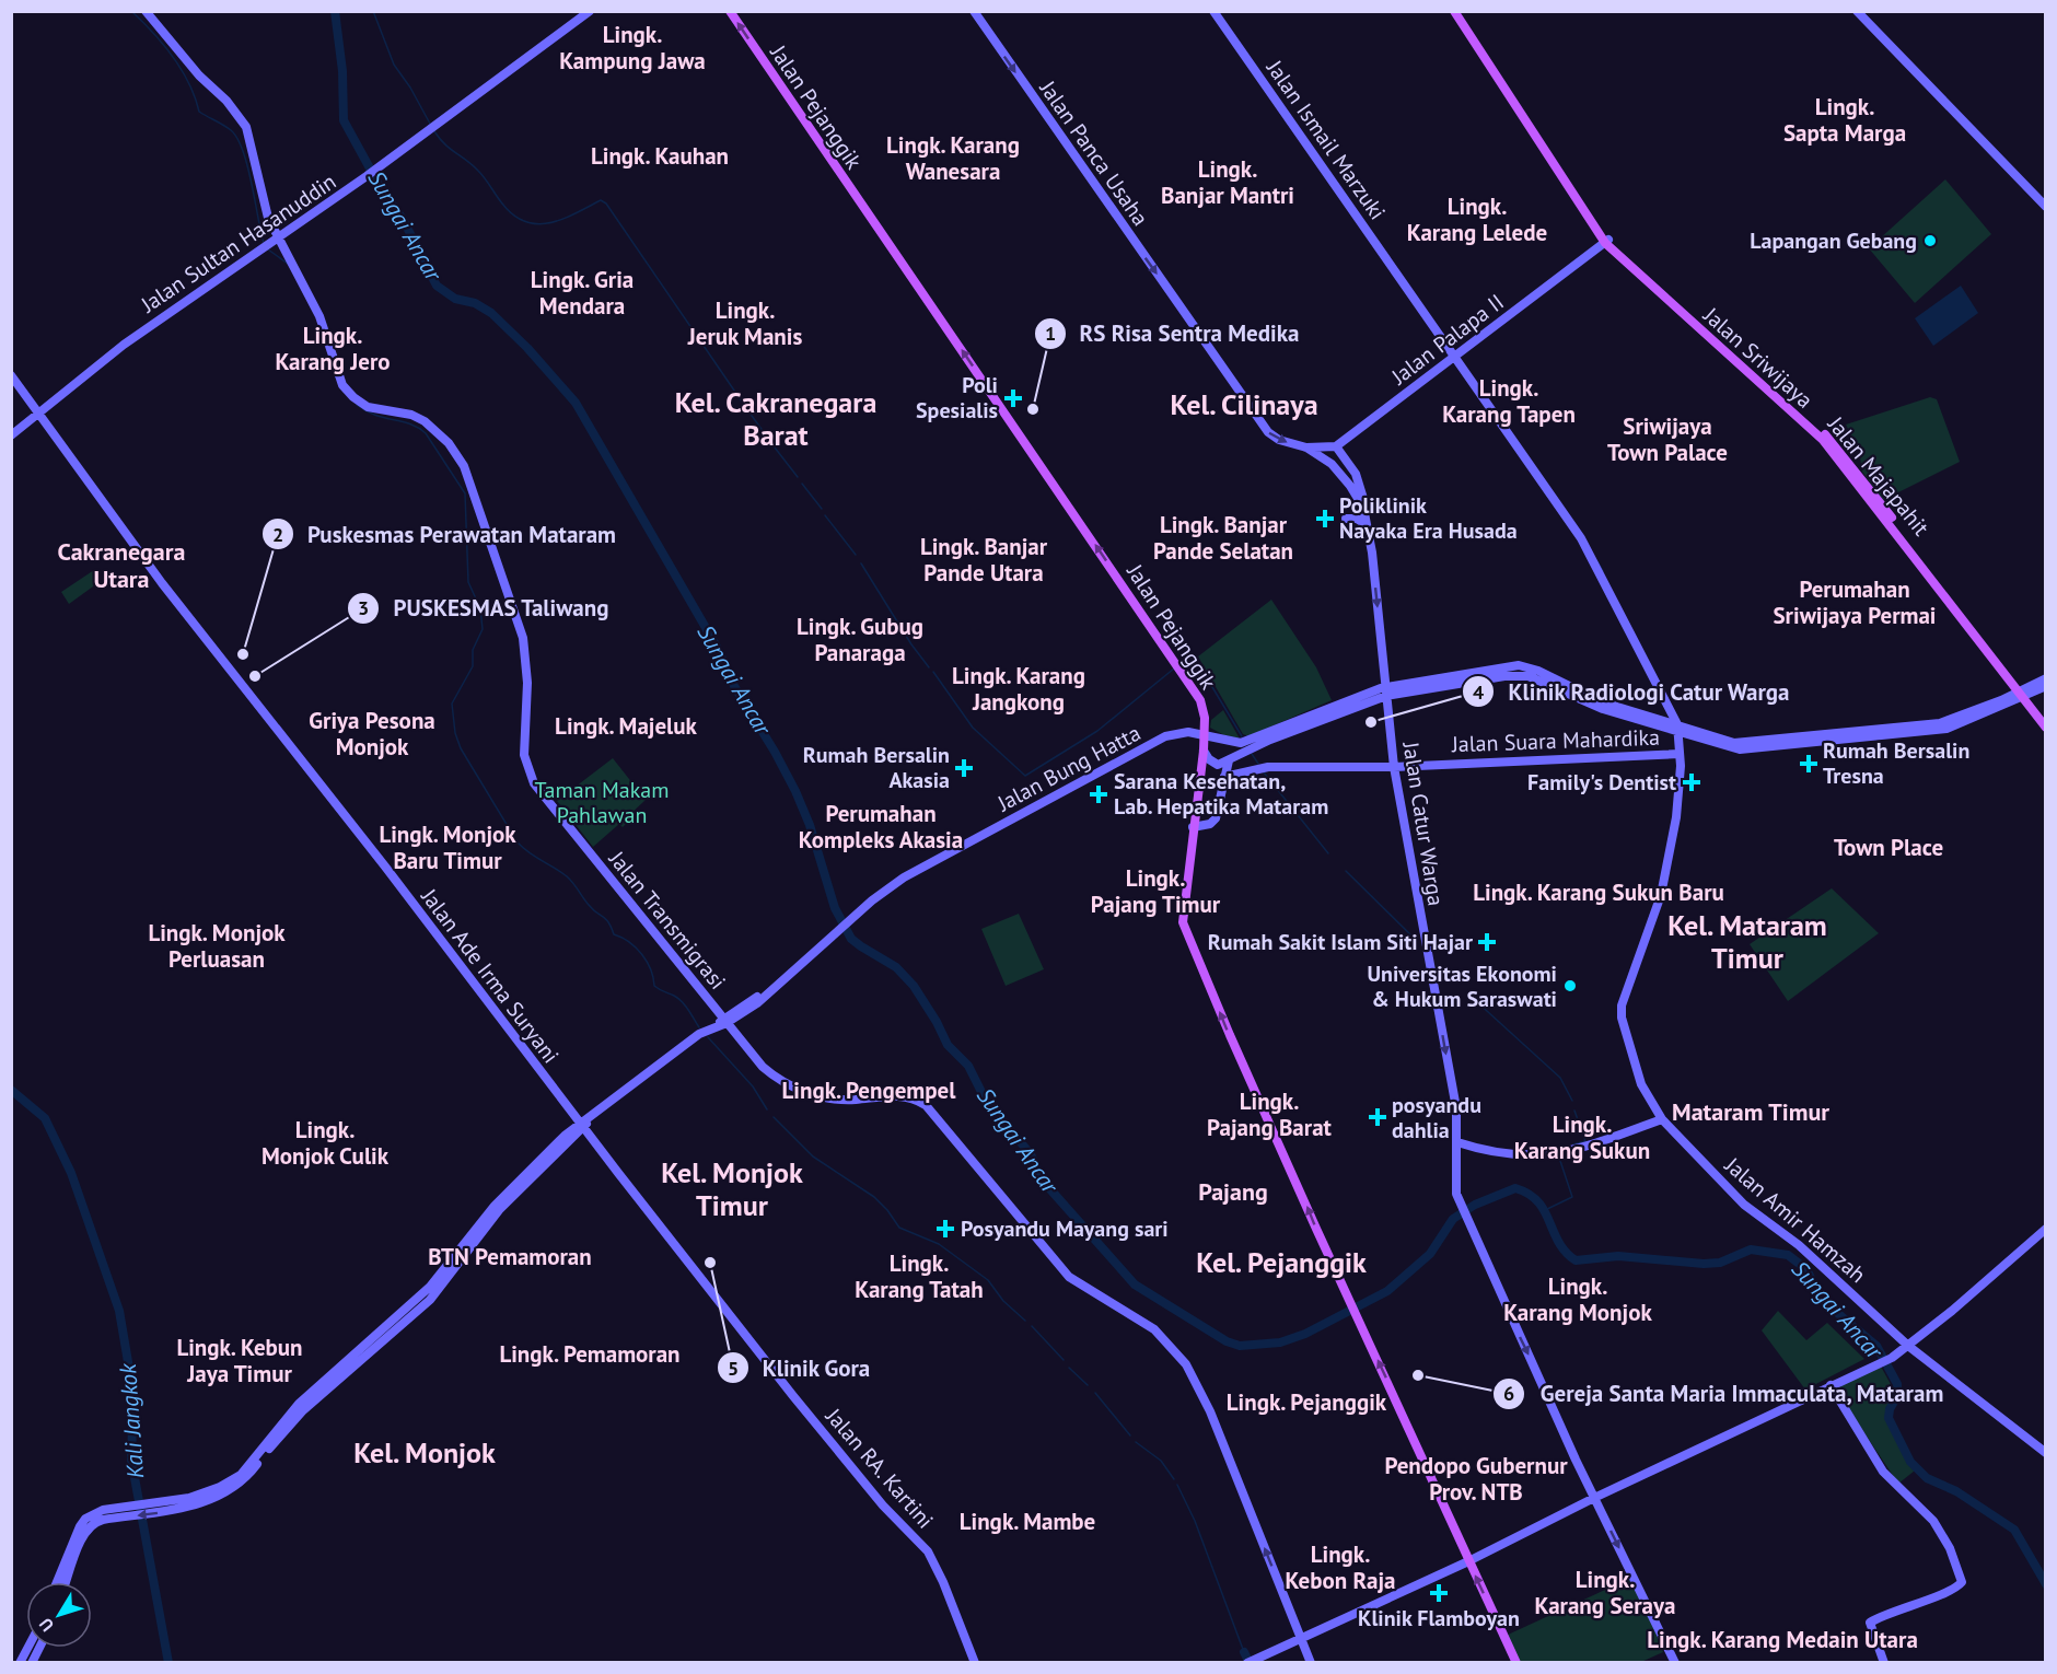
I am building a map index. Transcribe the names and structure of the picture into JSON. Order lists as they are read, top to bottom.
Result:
{
  "streets": {
    "main road": ["Jalan Pejanggik", "Jalan Majapahit"],
    "street": [
      "Jalan Ismail Marzuki",
      "Jalan Panca Usaha",
      "Jalan Sultan Hasanuddin",
      "Jalan Palapa II",
      "Jalan Suara Mahardika",
      "Jalan Bung Hatta",
      "Jalan Catur Warga",
      "Jalan Transmigrasi",
      "Jalan Ade Irma Suryani",
      "Jalan Amir Hamzah",
      "Jalan RA. Kartini"
    ]
  },
  "crossings": [
    ["Jalan Pejanggik", "Jalan Bung Hatta"],
    ["Jalan Ismail Marzuki", "Jalan Palapa II"],
    ["Jalan Ismail Marzuki", "Jalan Amir Hamzah"],
    ["Jalan Sultan Hasanuddin", "Jalan Transmigrasi"],
    ["Jalan Sultan Hasanuddin", "Jalan Ade Irma Suryani"],
    ["Jalan Palapa II", "Jalan Majapahit"],
    ["Jalan Palapa II", "Jalan Catur Warga"],
    ["Jalan Suara Mahardika", "Jalan Catur Warga"],
    ["Jalan Suara Mahardika", "Jalan Amir Hamzah"],
    ["Jalan Ade Irma Suryani", "Jalan RA. Kartini"]
  ],
  "one_way": [
    "Jalan Pejanggik",
    "Jalan Panca Usaha",
    "Jalan Catur Warga",
    "Jalan Transmigrasi"
  ],
  "districts": [
    "Lingk. Kampung Jawa",
    "Lingk. Sapta Marga",
    "Lingk. Karang Wanesara",
    "Lingk. Kauhan",
    "Lingk. Banjar Mantri",
    "Lingk. Karang Lelede",
    "Lingk. Gria Mendara",
    "Lingk. Jeruk Manis",
    "Lingk. Karang Jero",
    "Lingk. Karang Tapen",
    "Kel. Cakranegara Barat",
    "Kel. Cilinaya",
    "Sriwijaya Town Palace",
    "Lingk. Banjar Pande Selatan",
    "Lingk. Banjar Pande Utara",
    "Cakranegara Utara",
    "Perumahan Sriwijaya Permai",
    "Lingk. Gubug Panaraga",
    "Lingk. Karang Jangkong",
    "Griya Pesona Monjok",
    "Lingk. Majeluk",
    "Perumahan Kompleks Akasia",
    "Lingk. Monjok Baru Timur",
    "Town Place",
    "Lingk. Pajang Timur",
    "Lingk. Karang Sukun Baru",
    "Kel. Mataram Timur",
    "Lingk. Monjok Perluasan",
    "Lingk. Pengempel",
    "Lingk. Pajang Barat",
    "Mataram Timur",
    "Lingk. Karang Sukun",
    "Lingk. Monjok Culik",
    "Kel. Monjok Timur",
    "Pajang",
    "BTN Pemamoran",
    "Kel. Pejanggik",
    "Lingk. Karang Tatah",
    "Lingk. Karang Monjok",
    "Lingk. Kebun Jaya Timur",
    "Lingk. Pemamoran",
    "Lingk. Pejanggik",
    "Kel. Monjok",
    "Pendopo Gubernur Prov. NTB",
    "Lingk. Mambe",
    "Lingk. Kebon Raja",
    "Lingk. Karang Seraya",
    "Lingk. Karang Medain Utara"
  ],
  "water": ["Sungai Ancar", "Kali Jangkok"],
  "parks": ["Taman Makam Pahlawan"],
  "places": {
    "other": [
      "Lapangan Gebang",
      "RS Risa Sentra Medika",
      "Puskesmas Perawatan Mataram",
      "PUSKESMAS Taliwang",
      "Klinik Radiologi Catur Warga",
      "Universitas Ekonomi & Hukum Saraswati",
      "Klinik Gora",
      "Gereja Santa Maria Immaculata, Mataram"
    ],
    "health": [
      "Poli Spesialis",
      "Poliklinik Nayaka Era Husada",
      "Rumah Bersalin Tresna",
      "Rumah Bersalin Akasia",
      "Family's Dentist",
      "Sarana Kesehatan, Lab. Hepatika Mataram",
      "Rumah Sakit Islam Siti Hajar",
      "posyandu dahlia",
      "Posyandu Mayang sari",
      "Klinik Flamboyan"
    ]
  },
  "north": "bottom left"
}
